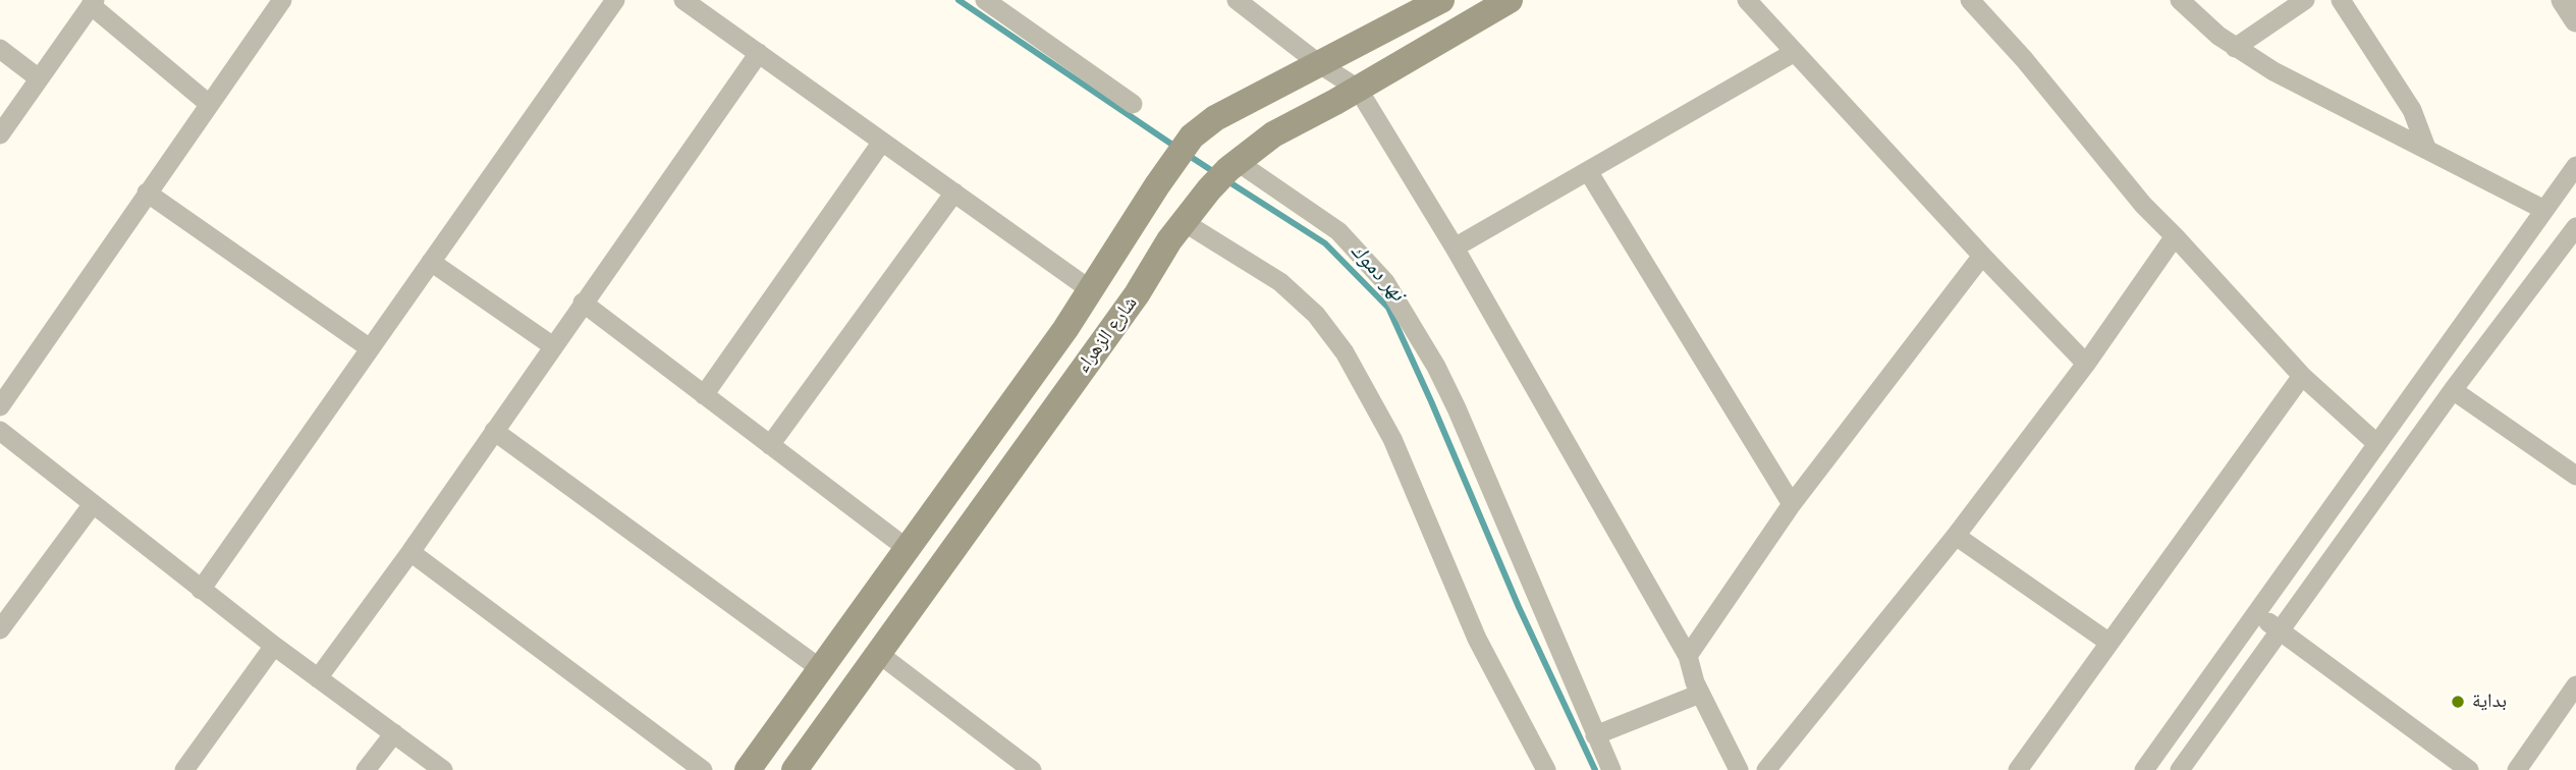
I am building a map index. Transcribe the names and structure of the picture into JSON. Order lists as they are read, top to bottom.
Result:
{
  "streets": {
    "main road": ["شارع الزهراء"]
  },
  "water": ["نهر دموك"],
  "places": ["بداية"]
}
